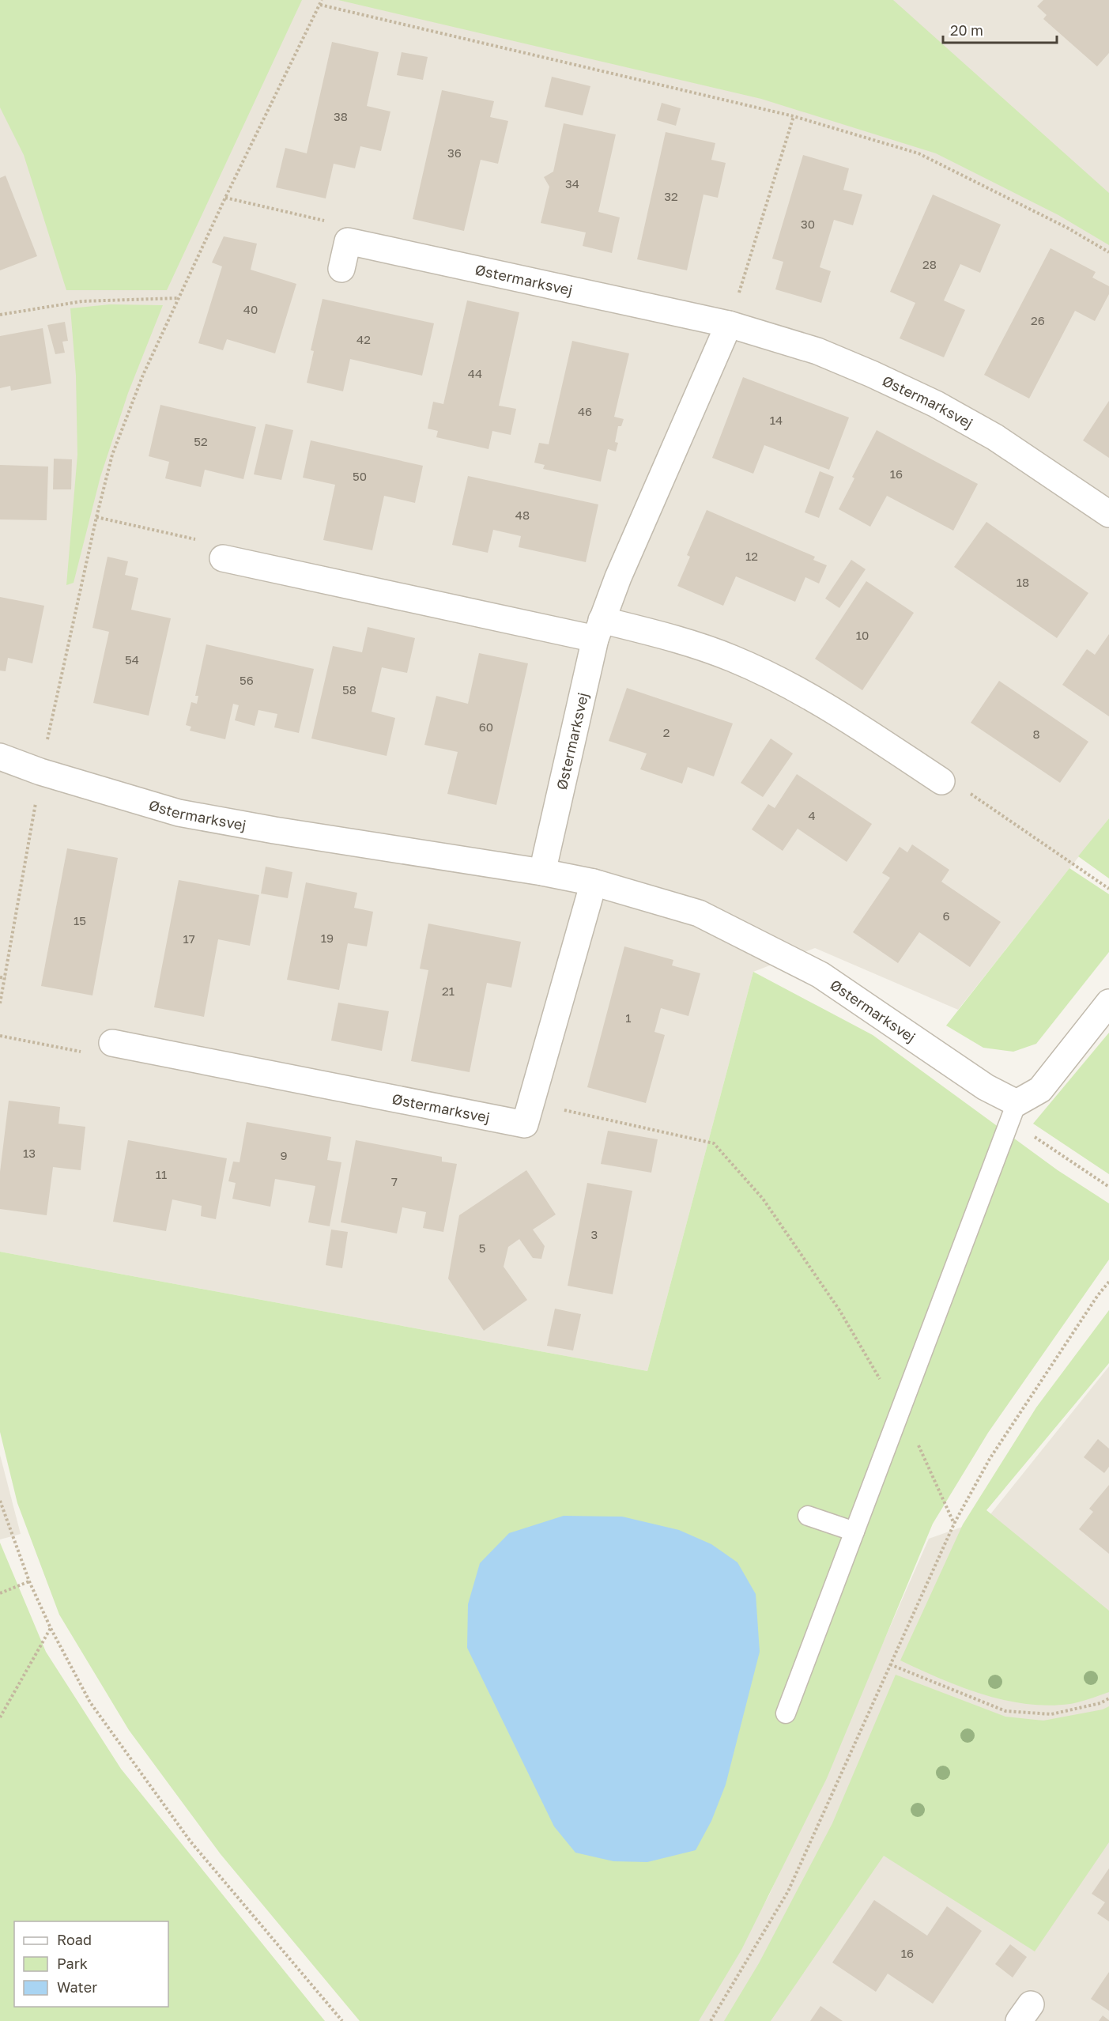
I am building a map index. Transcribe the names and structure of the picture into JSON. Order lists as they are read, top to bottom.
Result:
{
  "streets": {
    "street": ["Østermarksvej"]
  },
  "house_numbers": [
    "38",
    "36",
    "34",
    "32",
    "30",
    "28",
    "40",
    "26",
    "42",
    "44",
    "46",
    "14",
    "52",
    "16",
    "50",
    "48",
    "12",
    "18",
    "10",
    "54",
    "56",
    "58",
    "60",
    "2",
    "8",
    "4",
    "6",
    "15",
    "19",
    "17",
    "21",
    "1",
    "13",
    "9",
    "11",
    "7",
    "3",
    "5",
    "16"
  ],
  "legend": ["Road", "Park", "Water"],
  "scale_bar": "20 m"
}
